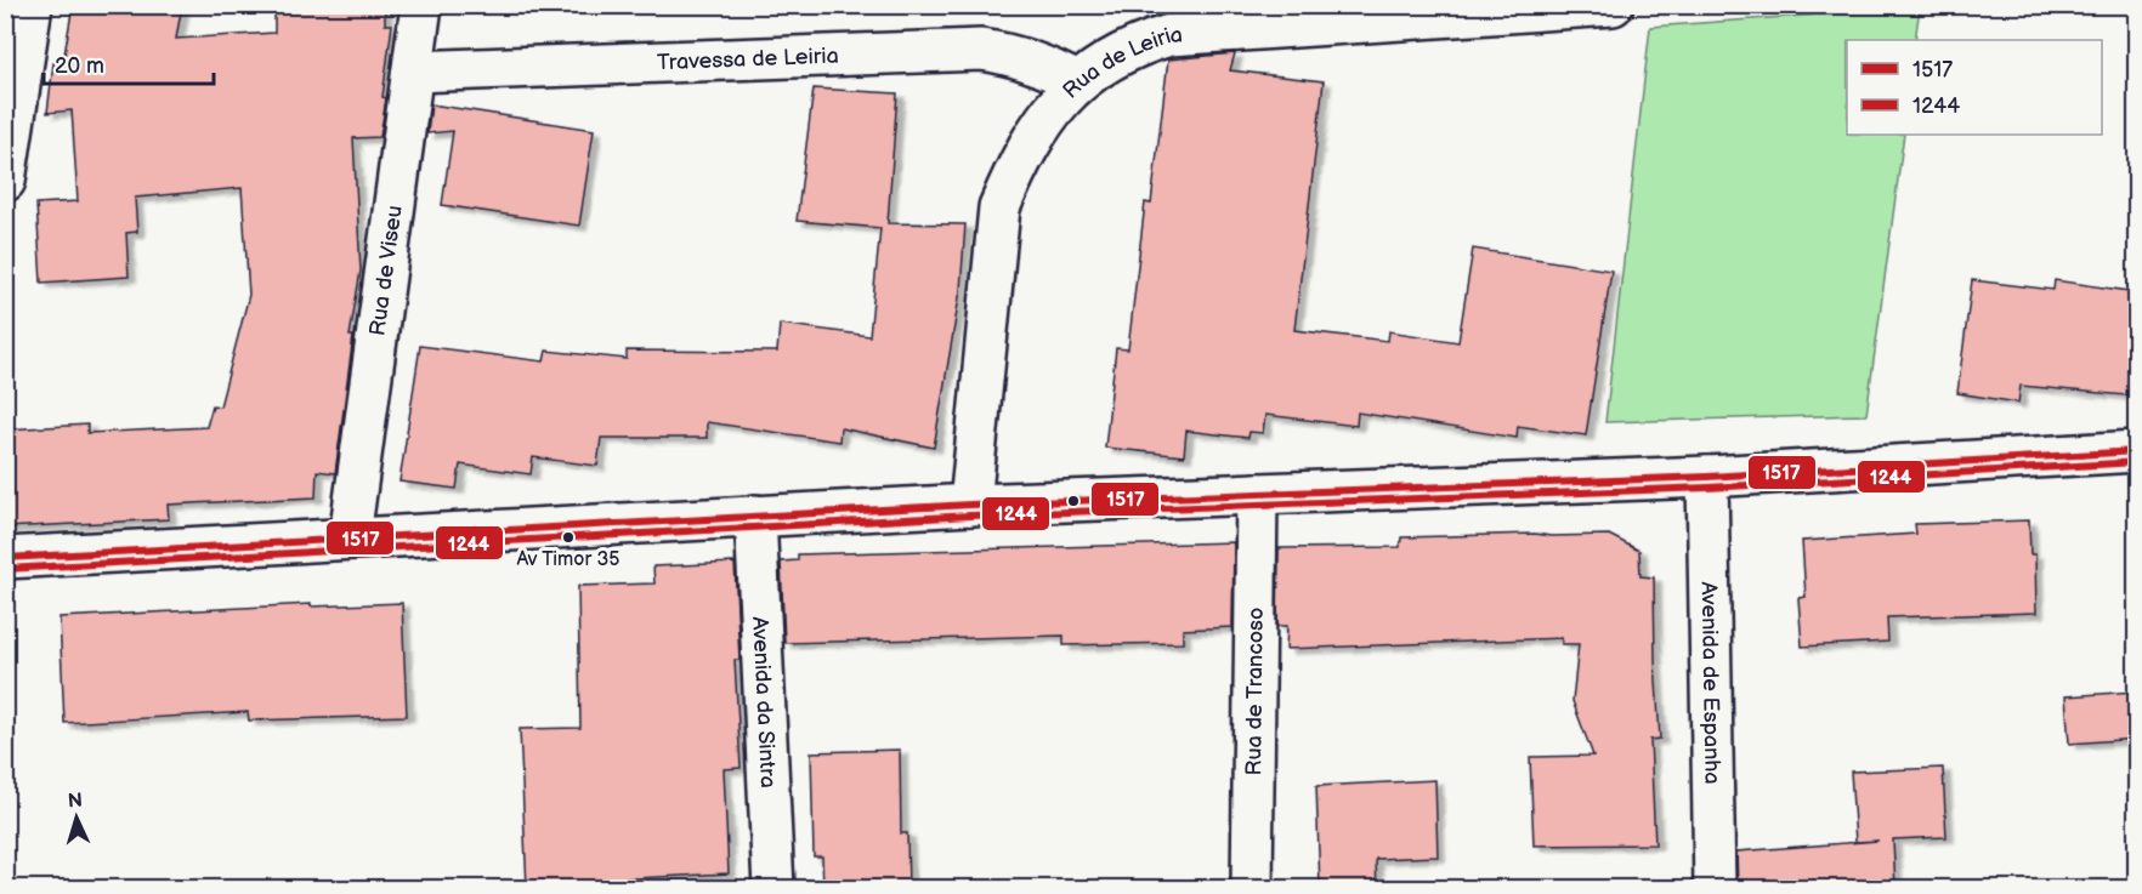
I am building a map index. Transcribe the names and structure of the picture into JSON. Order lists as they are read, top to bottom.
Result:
{
  "streets": {
    "street": [
      "Travessa de Leiria",
      "Rua de Leiria",
      "Rua de Viseu",
      "Avenida de Espanha",
      "Rua de Trancoso",
      "Avenida da Sintra"
    ]
  },
  "crossings": [
    ["Travessa de Leiria", "Rua de Leiria"],
    ["Travessa de Leiria", "Rua de Viseu"]
  ],
  "places": ["Av Timor 35"],
  "lines": ["transit line 1517", "transit line 1244"],
  "legend": ["1517", "1244"],
  "scale_bar": "20 m",
  "north": "top"
}
